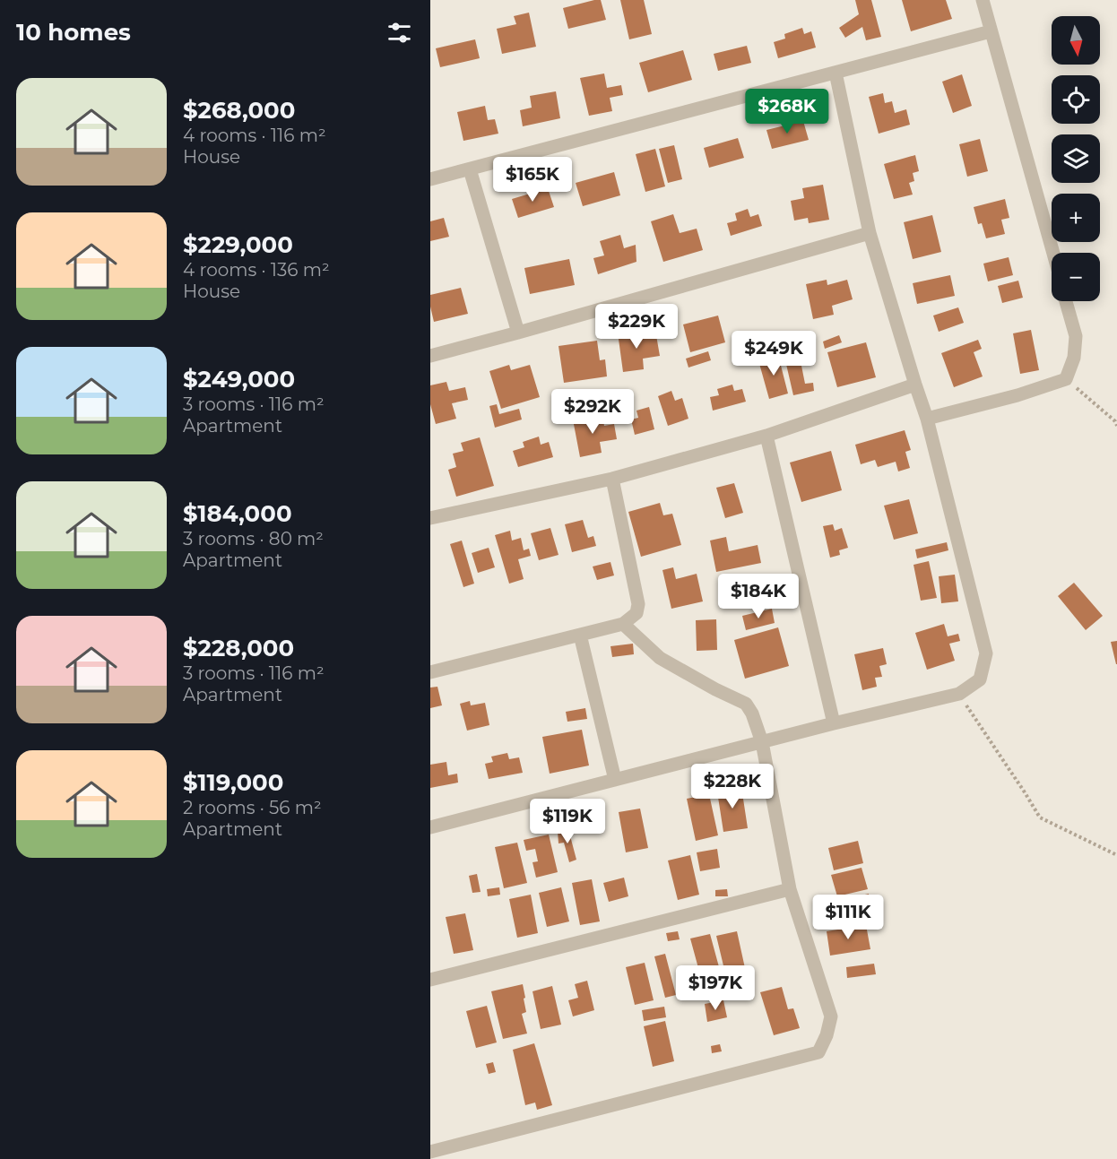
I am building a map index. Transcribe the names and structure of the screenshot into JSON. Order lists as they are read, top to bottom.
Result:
{
  "north": "bottom",
  "page": {
    "heading": "10 homes",
    "map_buttons": ["+", "−"],
    "list": [
      {
        "name": "$268,000",
        "note": "4 rooms · 116 m² · House"
      },
      {
        "name": "$229,000",
        "note": "4 rooms · 136 m² · House"
      },
      {
        "name": "$249,000",
        "note": "3 rooms · 116 m² · Apartment"
      },
      {
        "name": "$184,000",
        "note": "3 rooms · 80 m² · Apartment"
      },
      {
        "name": "$228,000",
        "note": "3 rooms · 116 m² · Apartment"
      },
      {
        "name": "$119,000",
        "note": "2 rooms · 56 m² · Apartment"
      }
    ],
    "price": [
      "$268K",
      "$165K",
      "$229K",
      "$249K",
      "$292K",
      "$184K",
      "$228K",
      "$119K",
      "$111K",
      "$197K"
    ]
  }
}
